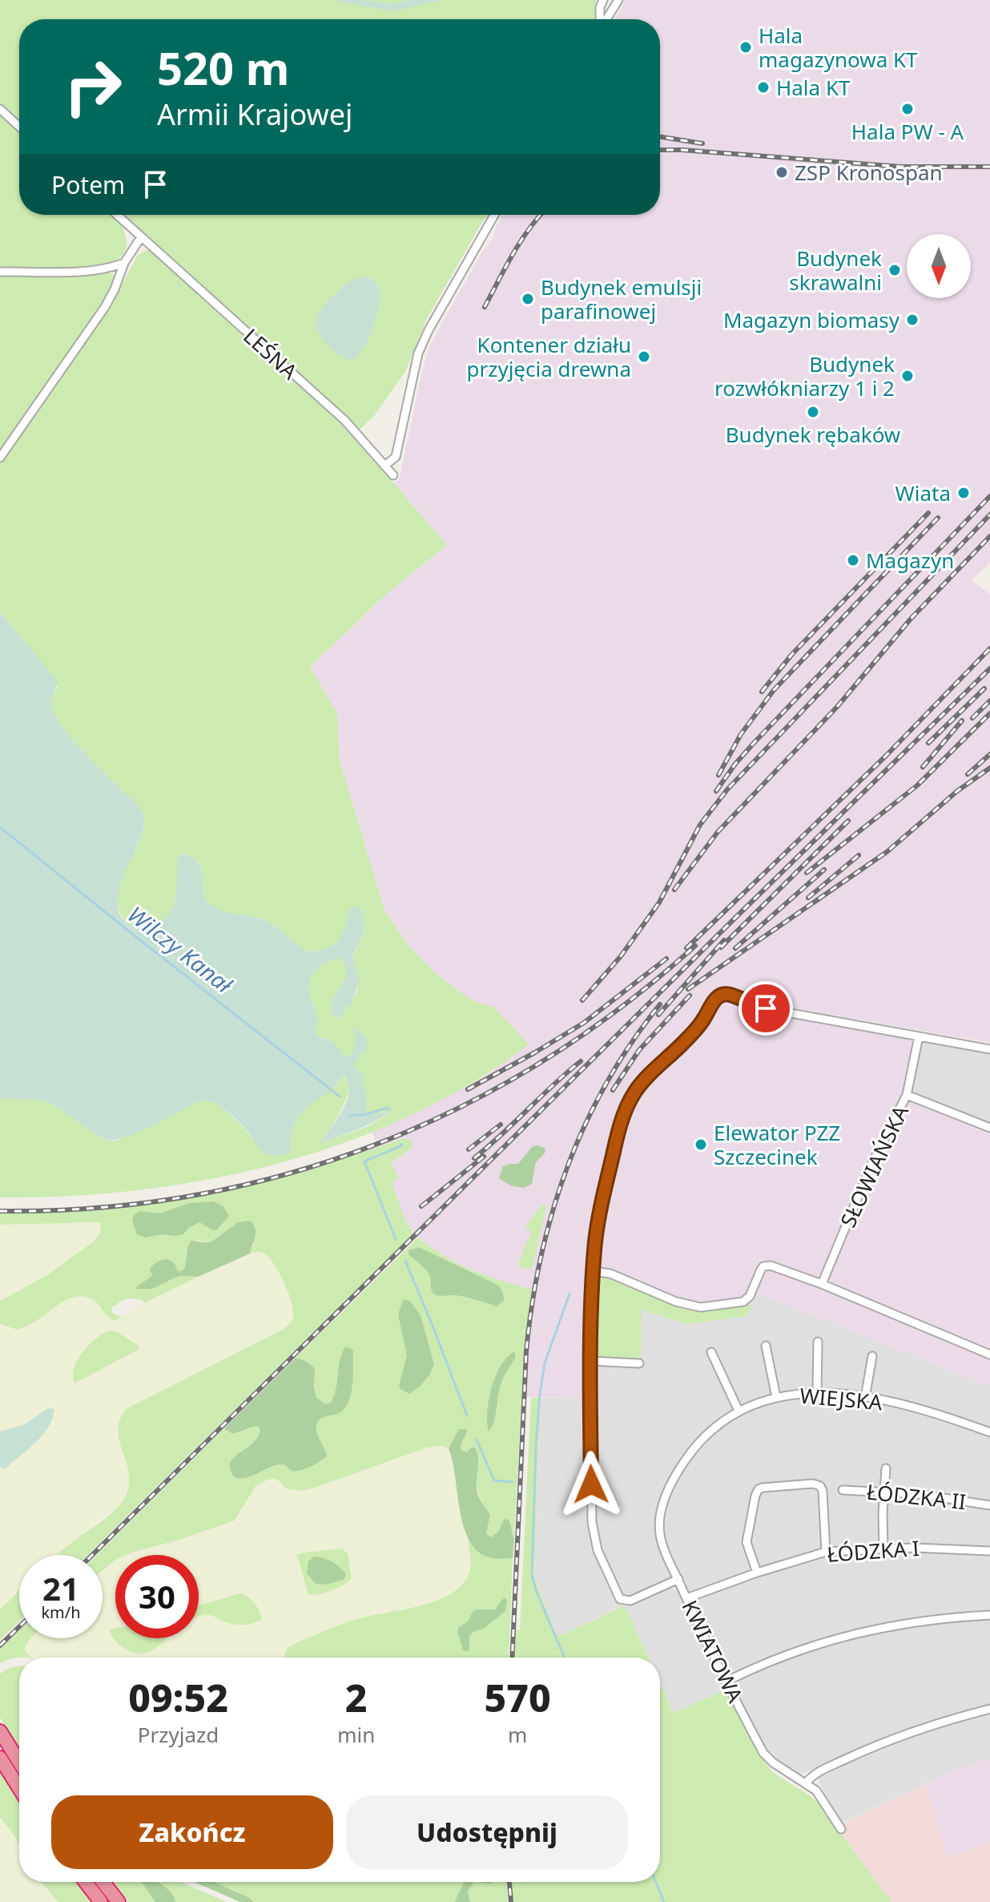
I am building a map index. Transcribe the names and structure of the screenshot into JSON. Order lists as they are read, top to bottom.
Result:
{
  "streets": {
    "street": [
      "LEŚNA",
      "SŁOWIAŃSKA",
      "WIEJSKA",
      "ŁÓDZKA II",
      "ŁÓDZKA I",
      "KWIATOWA"
    ]
  },
  "crossings": [
    ["WIEJSKA", "KWIATOWA"],
    ["ŁÓDZKA I", "KWIATOWA"]
  ],
  "water": ["Wilczy Kanał"],
  "places": [
    "Hala magazynowa KT",
    "Hala KT",
    "Hala PW - A",
    "ZSP Kronospan",
    "Budynek skrawalni",
    "Budynek emulsji parafinowej",
    "Magazyn biomasy",
    "Kontener działu przyjęcia drewna",
    "Budynek rozwłókniarzy 1 i 2",
    "Budynek rębaków",
    "Wiata",
    "Magazyn",
    "Elewator PZZ Szczecinek"
  ],
  "north": "bottom",
  "page": {
    "turn": ["520 m", "Armii Krajowej"],
    "then": "Potem",
    "speed": "21 km/h",
    "limit": "30",
    "eta": [
      "09:52",
      "Przyjazd",
      "2",
      "min",
      "570",
      "m"
    ],
    "buttons": ["Zakończ", "Udostępnij"]
  }
}
